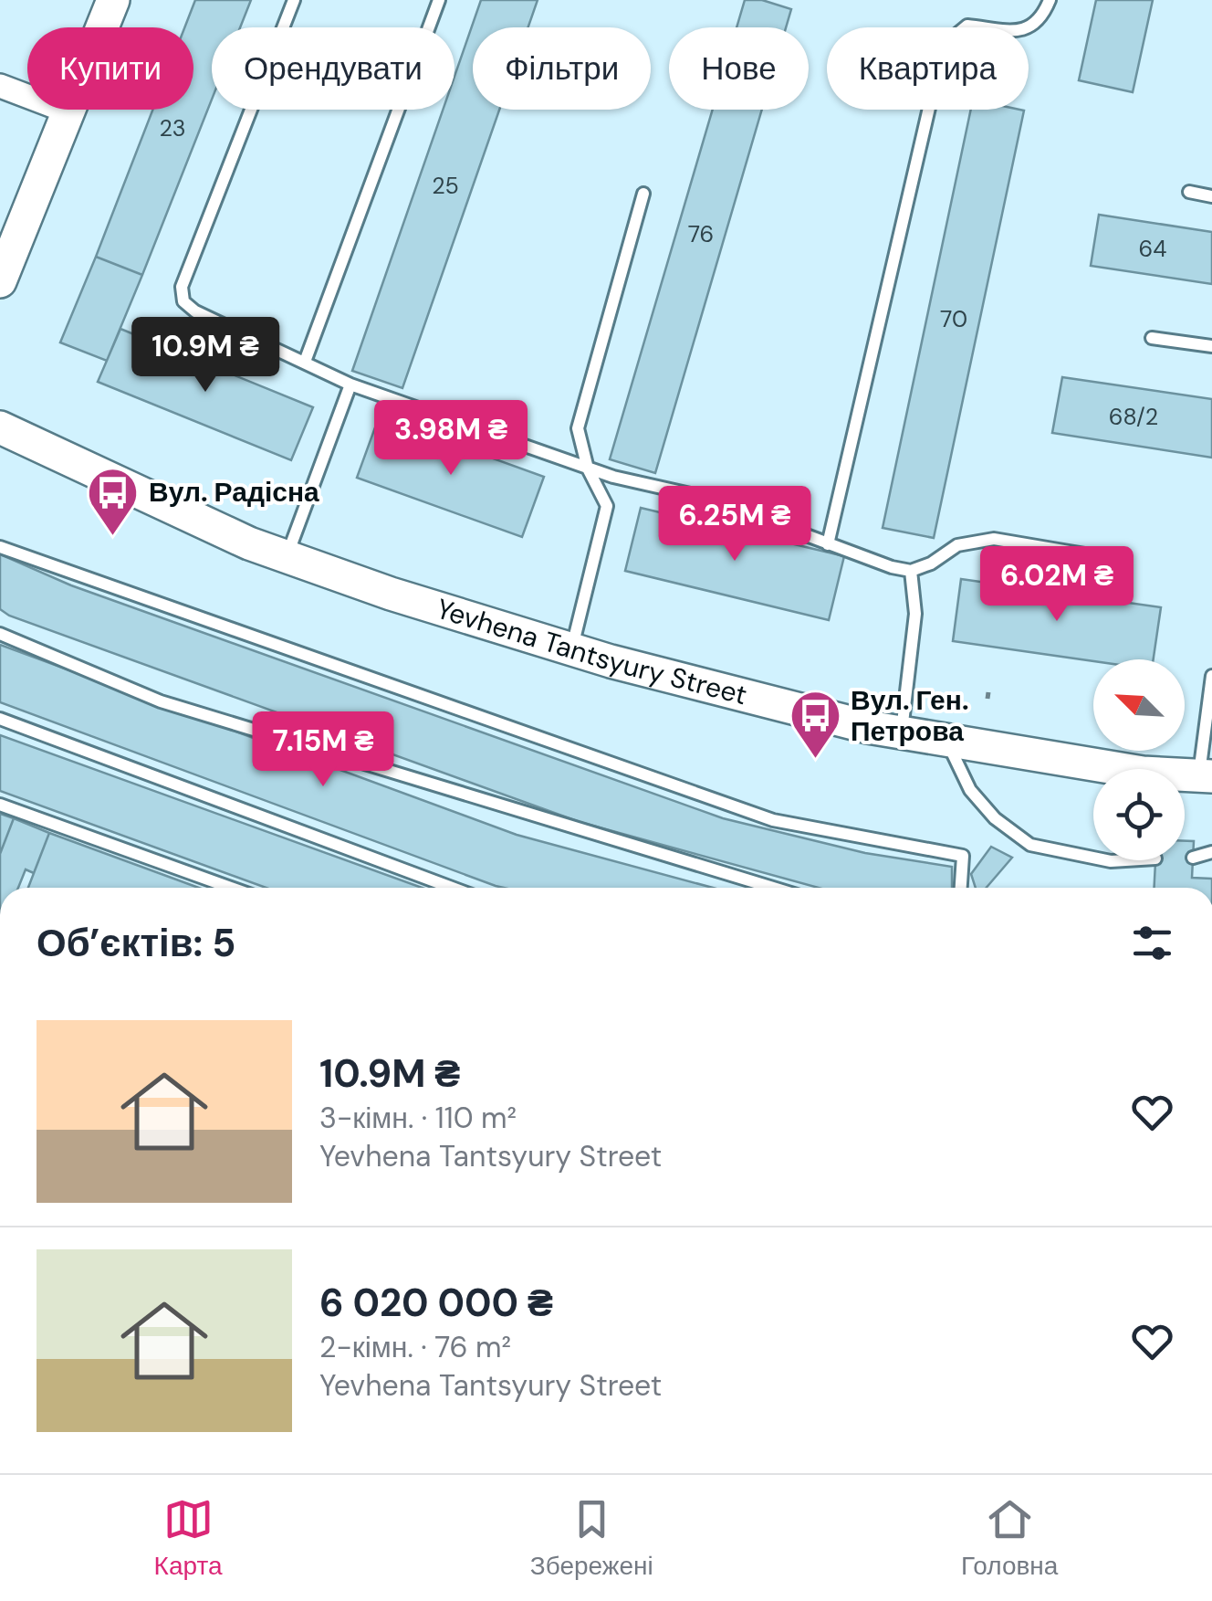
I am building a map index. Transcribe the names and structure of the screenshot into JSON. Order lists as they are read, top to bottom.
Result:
{
  "streets": {
    "street": ["Yevhena Tantsyury Street"]
  },
  "places": {
    "bus stop": ["Вул. Радісна", "Вул. Ген. Петрова"]
  },
  "house_numbers": [
    "23",
    "25",
    "76",
    "64",
    "70",
    "68/2"
  ],
  "north": "top left",
  "page": {
    "chip": [
      "Купити",
      "Орендувати",
      "Фільтри",
      "Нове",
      "Квартира"
    ],
    "price": [
      "10.9M ₴",
      "3.98M ₴",
      "6.25M ₴",
      "6.02M ₴",
      "7.15M ₴"
    ],
    "heading": "Об’єктів: 5",
    "list": [
      {
        "name": "10.9M ₴",
        "note": "3-кімн. · 110 m² · Yevhena Tantsyury Street"
      },
      {
        "name": "6 020 000 ₴",
        "note": "2-кімн. · 76 m² · Yevhena Tantsyury Street"
      }
    ],
    "tabs": ["Карта", "Збережені", "Головна"]
  }
}
